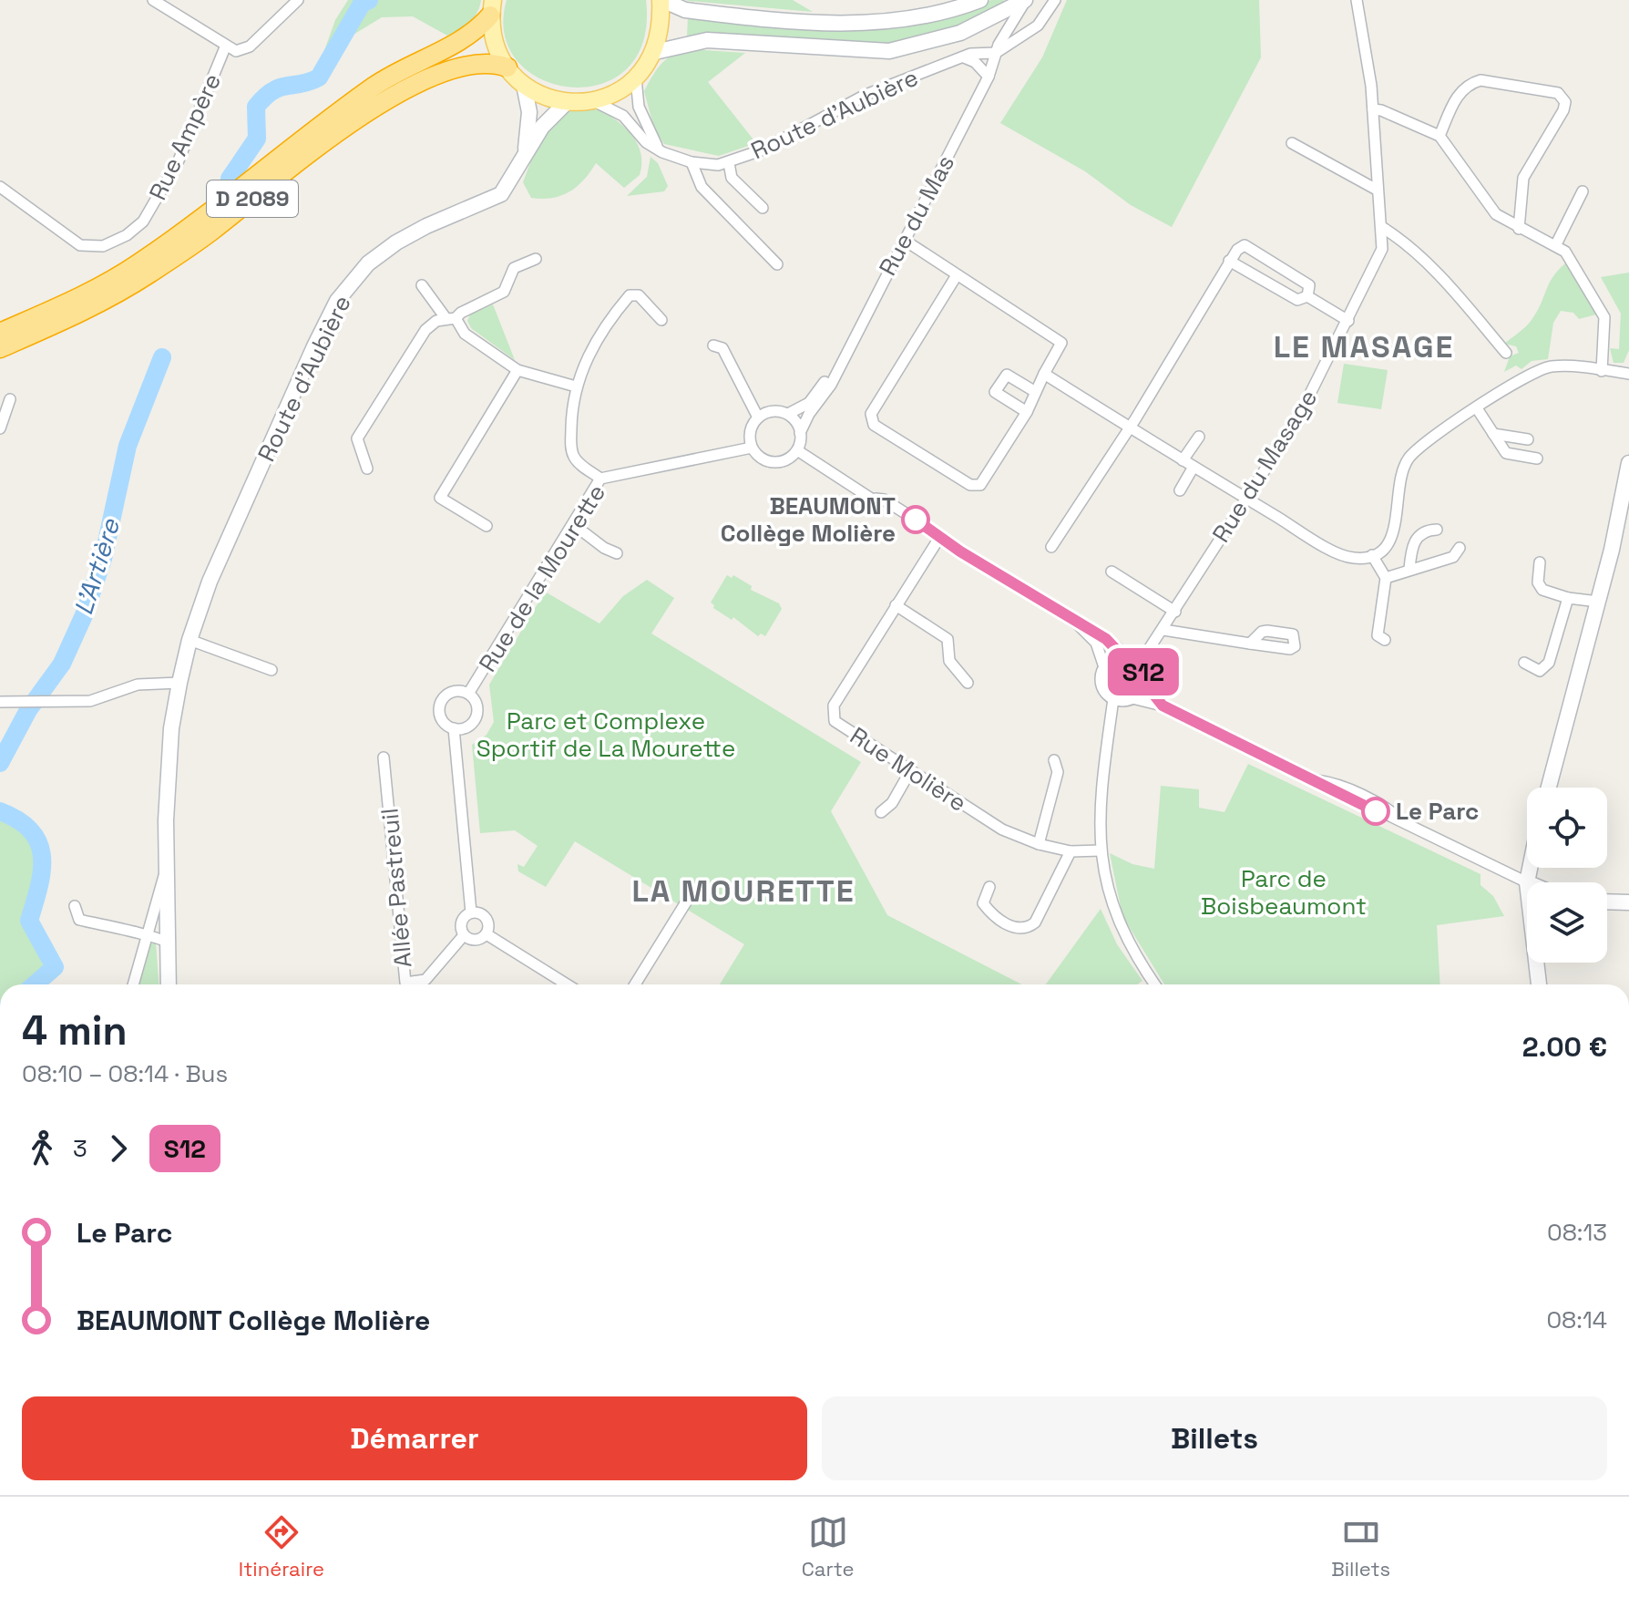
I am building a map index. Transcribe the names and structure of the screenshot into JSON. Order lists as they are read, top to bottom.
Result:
{
  "streets": {
    "highway": ["D 2089"],
    "main road": ["Route d'Aubière"],
    "street": [
      "Rue Ampère",
      "Rue du Mas",
      "Rue du Masage",
      "Rue de la Mourette",
      "Rue Molière",
      "Allée Pastreuil"
    ]
  },
  "crossings": [
    ["Route d'Aubière", "Rue du Mas"],
    ["Rue du Mas", "Rue de la Mourette"]
  ],
  "districts": ["LE MASAGE", "LA MOURETTE"],
  "water": ["L'Artière"],
  "parks": ["Parc et Complexe Sportif de La Mourette", "Parc de Boisbeaumont"],
  "places": ["BEAUMONT Collège Molière", "Le Parc"],
  "lines": ["bus line S12"],
  "page": {
    "on_map": "S12",
    "heading": ["4 min", "08:10 – 08:14 · Bus", "2.00 €"],
    "legs": ["3", "S12"],
    "list": [
      {
        "name": "Le Parc",
        "value": "08:13"
      },
      {
        "name": "BEAUMONT Collège Molière",
        "value": "08:14"
      }
    ],
    "buttons": ["Démarrer", "Billets"],
    "tabs": ["Itinéraire", "Carte", "Billets"]
  }
}
